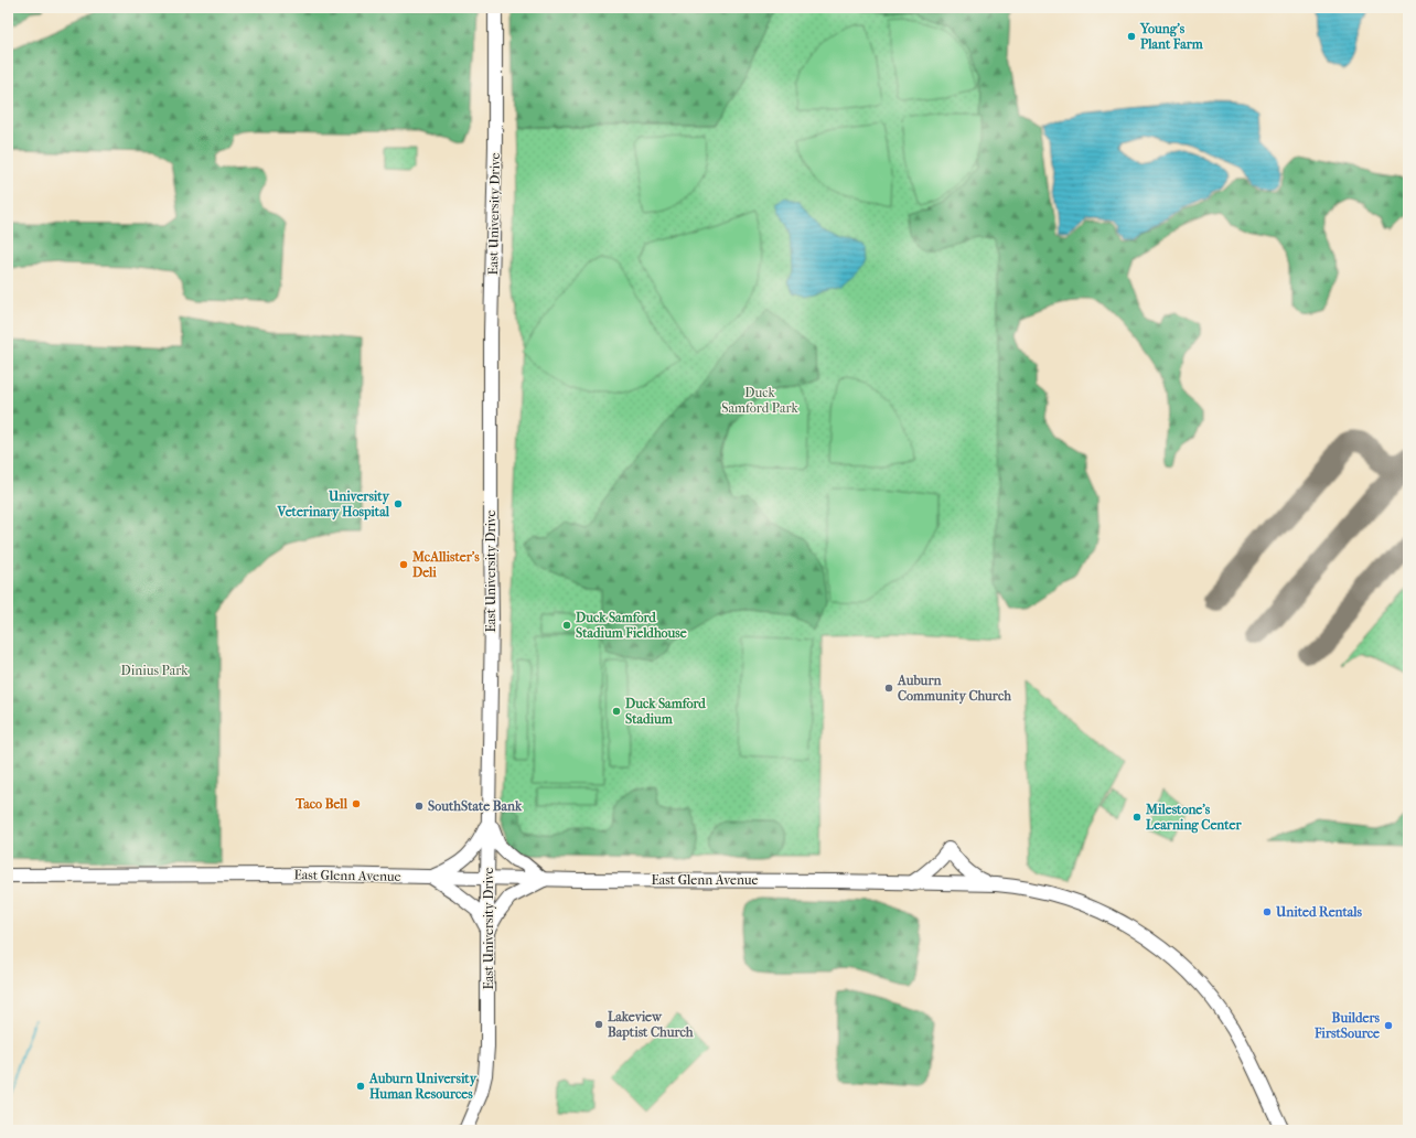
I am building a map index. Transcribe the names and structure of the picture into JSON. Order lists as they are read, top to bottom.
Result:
{
  "streets": {
    "main road": ["East University Drive", "East Glenn Avenue"]
  },
  "crossings": [
    ["East University Drive", "East Glenn Avenue"]
  ],
  "parks": ["Duck Samford Park", "Dinius Park"],
  "places": [
    "Young's Plant Farm",
    "University Veterinary Hospital",
    "McAllister's Deli",
    "Duck Samford Stadium Fieldhouse",
    "Auburn Community Church",
    "Duck Samford Stadium",
    "Taco Bell",
    "SouthState Bank",
    "Milestone's Learning Center",
    "United Rentals",
    "Lakeview Baptist Church",
    "Builders FirstSource",
    "Auburn University Human Resources"
  ]
}
